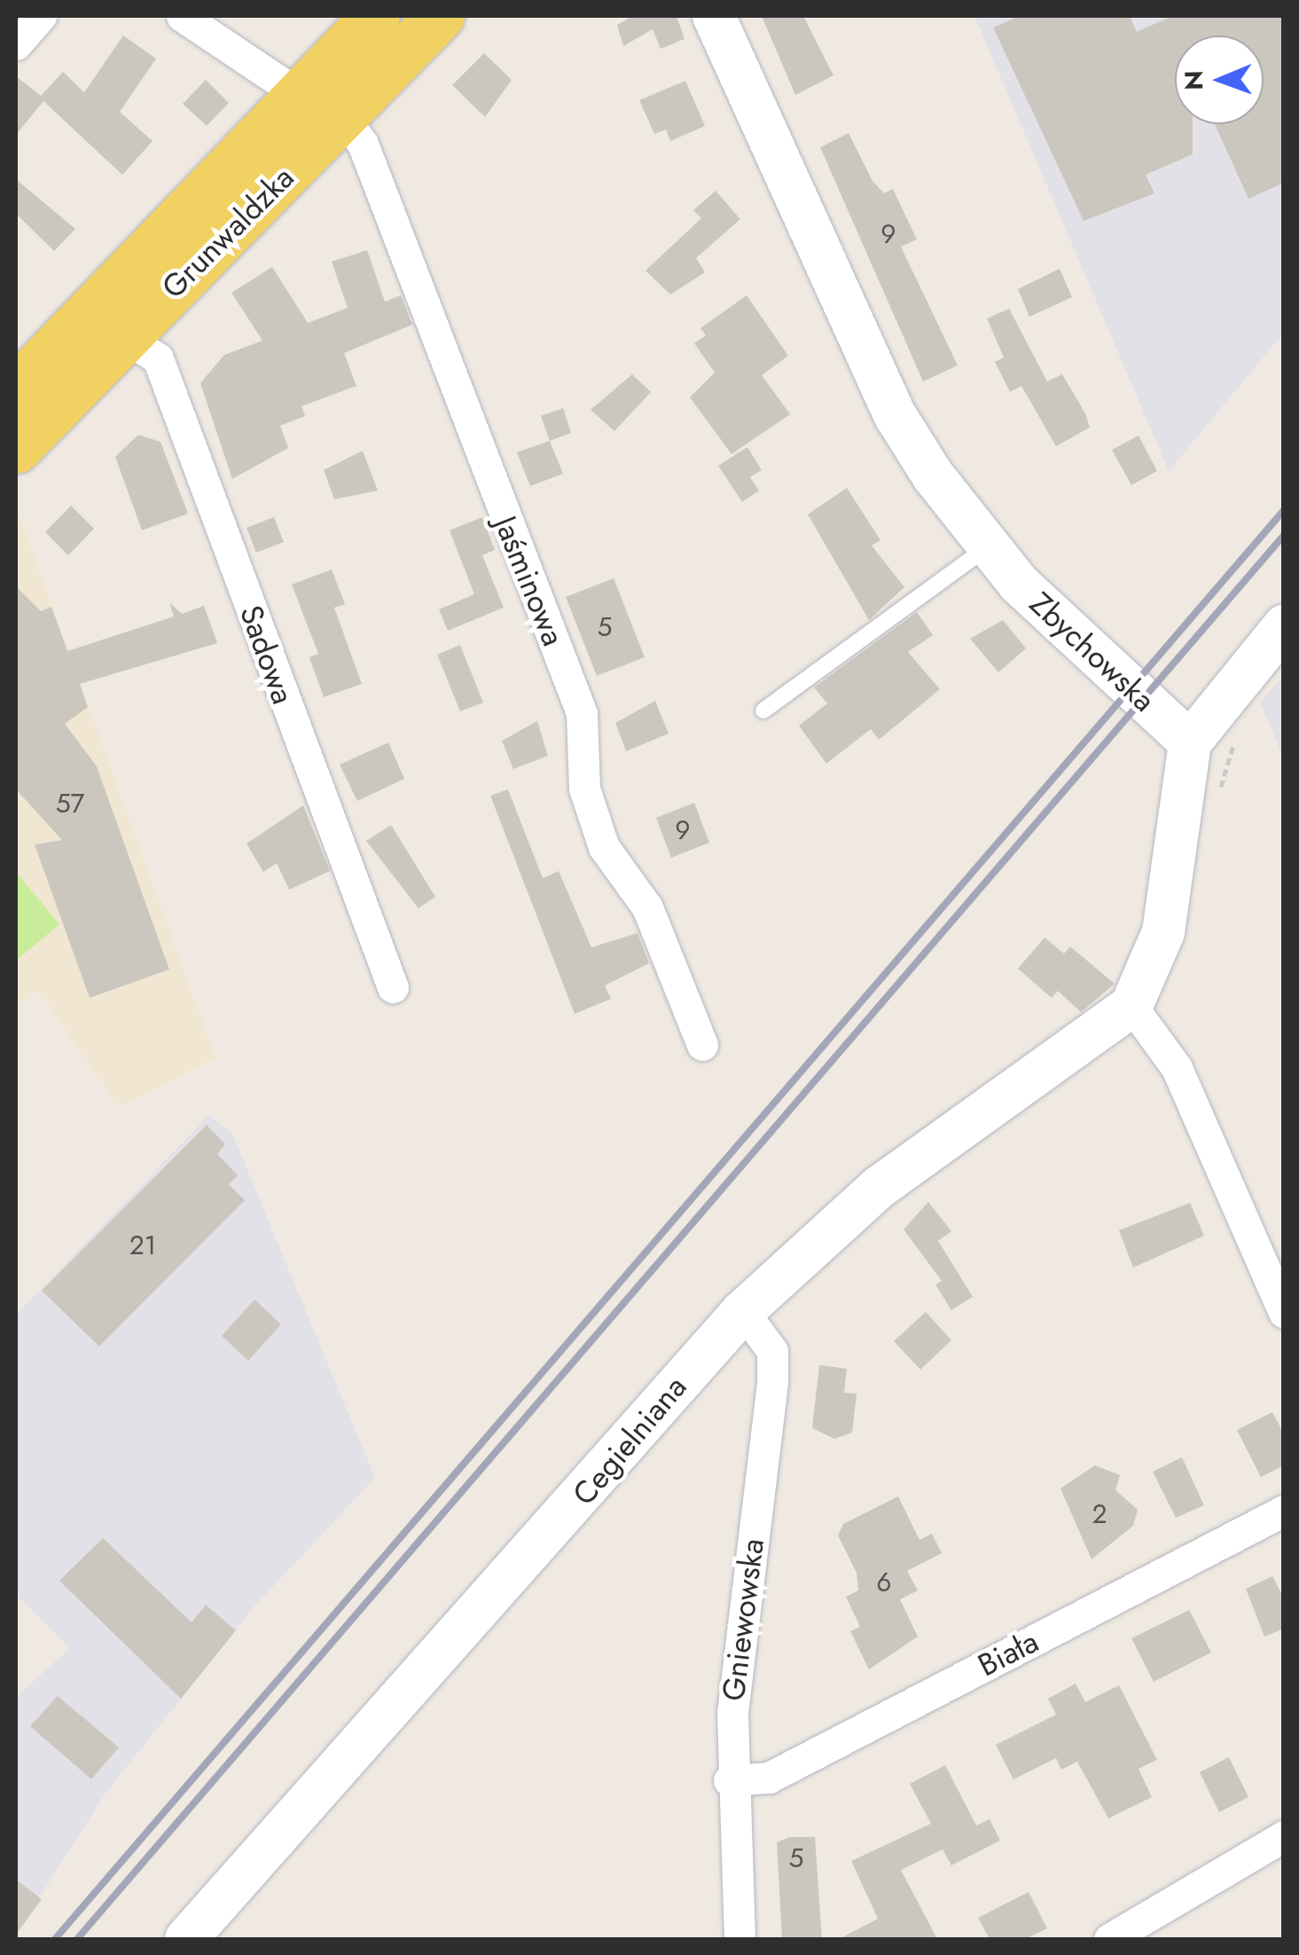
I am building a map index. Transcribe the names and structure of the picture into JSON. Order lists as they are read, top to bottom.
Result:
{
  "streets": {
    "main road": ["Grunwaldzka"],
    "street": [
      "Jaśminowa",
      "Zbychowska",
      "Sadowa",
      "Cegielniana",
      "Gniewowska",
      "Biała"
    ]
  },
  "crossings": [
    ["Grunwaldzka", "Jaśminowa"],
    ["Grunwaldzka", "Sadowa"],
    ["Cegielniana", "Gniewowska"],
    ["Gniewowska", "Biała"]
  ],
  "house_numbers": [
    "9",
    "5",
    "57",
    "9",
    "21",
    "2",
    "6",
    "5"
  ],
  "north": "left"
}
